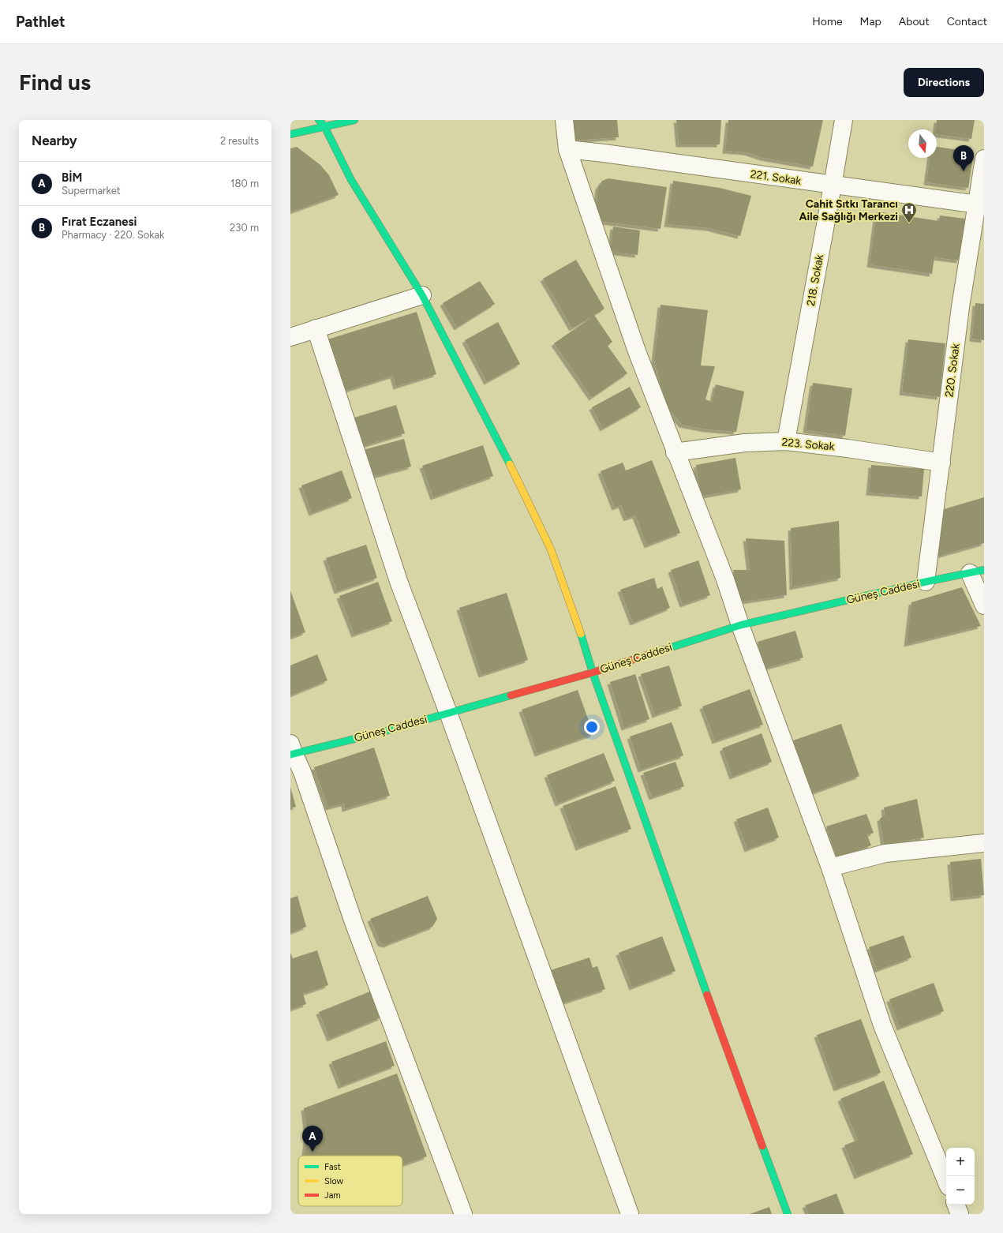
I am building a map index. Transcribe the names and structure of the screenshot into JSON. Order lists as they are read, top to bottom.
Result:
{
  "streets": {
    "street": [
      "221. Sokak",
      "218. Sokak",
      "220. Sokak",
      "223. Sokak",
      "Güneş Caddesi"
    ]
  },
  "crossings": [
    ["221. Sokak", "218. Sokak"],
    ["221. Sokak", "220. Sokak"],
    ["218. Sokak", "223. Sokak"],
    ["220. Sokak", "223. Sokak"],
    ["220. Sokak", "Güneş Caddesi"]
  ],
  "places": {
    "hospital": ["Cahit Sıtkı Tarancı Aile Sağlığı Merkezi"]
  },
  "legend": ["Fast", "Slow", "Jam"],
  "north": "bottom",
  "page": {
    "header": "Pathlet",
    "nav": [
      "Home",
      "Map",
      "About",
      "Contact"
    ],
    "buttons": "Directions",
    "title": "Find us",
    "heading": ["Nearby", "2 results"],
    "pins": ["B", "A"],
    "list": [
      {
        "mark": "A",
        "name": "BİM",
        "note": "Supermarket",
        "value": "180 m"
      },
      {
        "mark": "B",
        "name": "Fırat Eczanesi",
        "note": "Pharmacy · 220. Sokak",
        "value": "230 m"
      }
    ],
    "map_buttons": ["+", "−"]
  }
}
